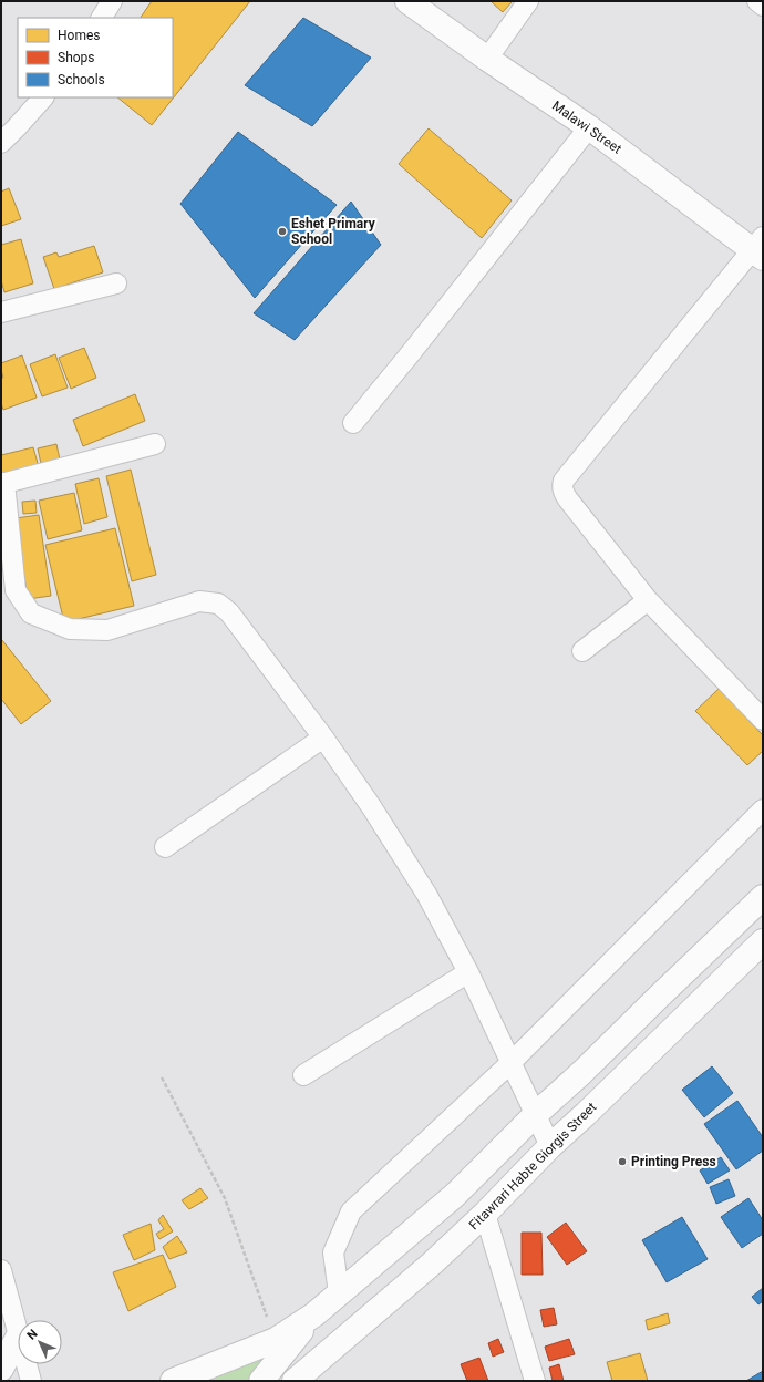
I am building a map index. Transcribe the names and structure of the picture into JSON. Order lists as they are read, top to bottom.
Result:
{
  "streets": {
    "main road": ["Malawi Street", "Fitawrari Habte Giorgis Street"]
  },
  "places": ["Eshet Primary School", "Printing Press"],
  "legend": ["Homes", "Shops", "Schools"],
  "north": "top left"
}
